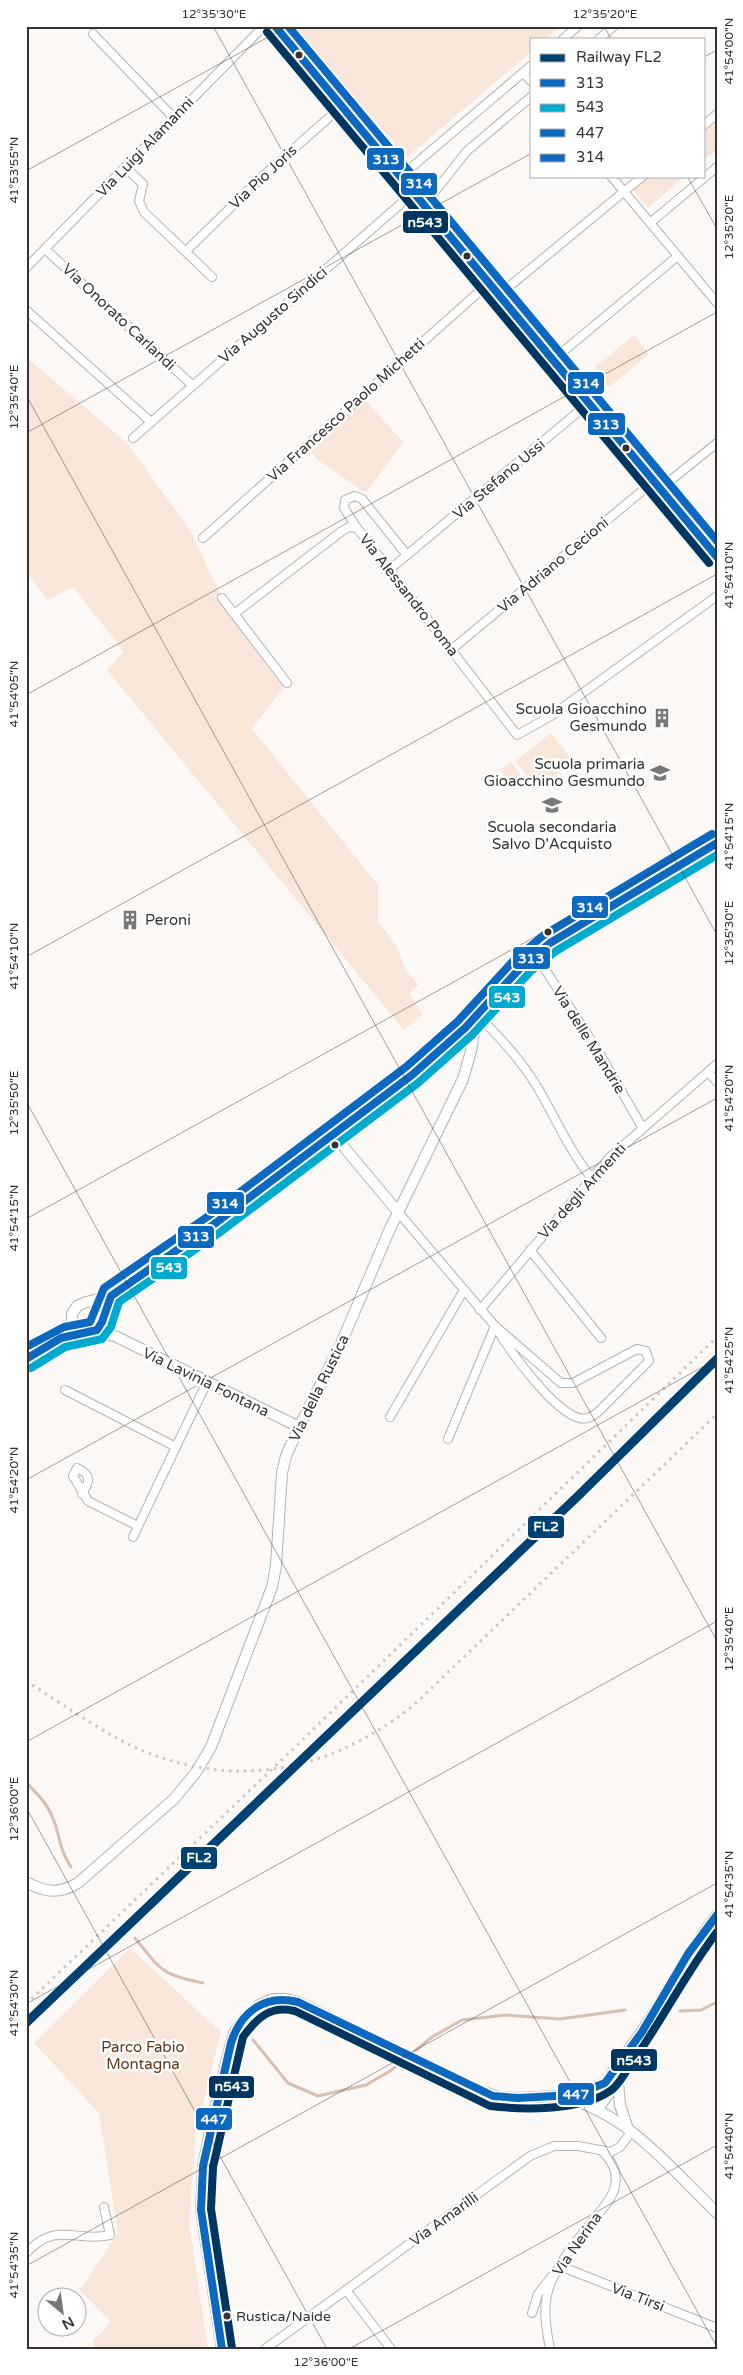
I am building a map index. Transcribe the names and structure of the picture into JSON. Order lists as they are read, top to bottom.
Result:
{
  "streets": {
    "street": [
      "Via Luigi Alamanni",
      "Via Pio Joris",
      "Via Augusto Sindici",
      "Via Onorato Carlandi",
      "Via Francesco Paolo Michetti",
      "Via Stefano Ussi",
      "Via Adriano Cecioni",
      "Via Alessandro Poma",
      "Via delle Mandrie",
      "Via degli Armenti",
      "Via Lavinia Fontana",
      "Via della Rustica",
      "Via Amarilli",
      "Via Nerina",
      "Via Tirsi"
    ]
  },
  "crossings": [
    ["Via Luigi Alamanni", "Via Onorato Carlandi"],
    ["Via Augusto Sindici", "Via Onorato Carlandi"],
    ["Via Stefano Ussi", "Via Alessandro Poma"],
    ["Via Adriano Cecioni", "Via Alessandro Poma"],
    ["Via delle Mandrie", "Via degli Armenti"],
    ["Via Lavinia Fontana", "Via della Rustica"],
    ["Via Amarilli", "Via Nerina"],
    ["Via Nerina", "Via Tirsi"]
  ],
  "parks": ["Parco Fabio Montagna"],
  "places": {
    "building": ["Scuola Gioacchino Gesmundo", "Peroni"],
    "school or university": ["Scuola primaria Gioacchino Gesmundo", "Scuola secondaria Salvo D'Acquisto"],
    "other": ["Rustica/Naide"]
  },
  "lines": [
    "transit line 313",
    "transit line 314",
    "transit line n543",
    "transit line 543",
    "rail line FL2",
    "transit line 447"
  ],
  "legend": [
    "Railway FL2",
    "313",
    "543",
    "447",
    "314"
  ],
  "north": "bottom right",
  "coordinates": [
    "12°35'30\"E",
    "12°35'20\"E",
    "41°54'00\"N",
    "41°53'55\"N",
    "12°35'40\"E",
    "41°54'10\"N",
    "41°54'05\"N",
    "41°54'15\"N",
    "41°54'20\"N",
    "12°35'50\"E",
    "41°54'25\"N",
    "12°36'00\"E",
    "41°54'35\"N",
    "41°54'30\"N",
    "41°54'40\"N"
  ]
}
